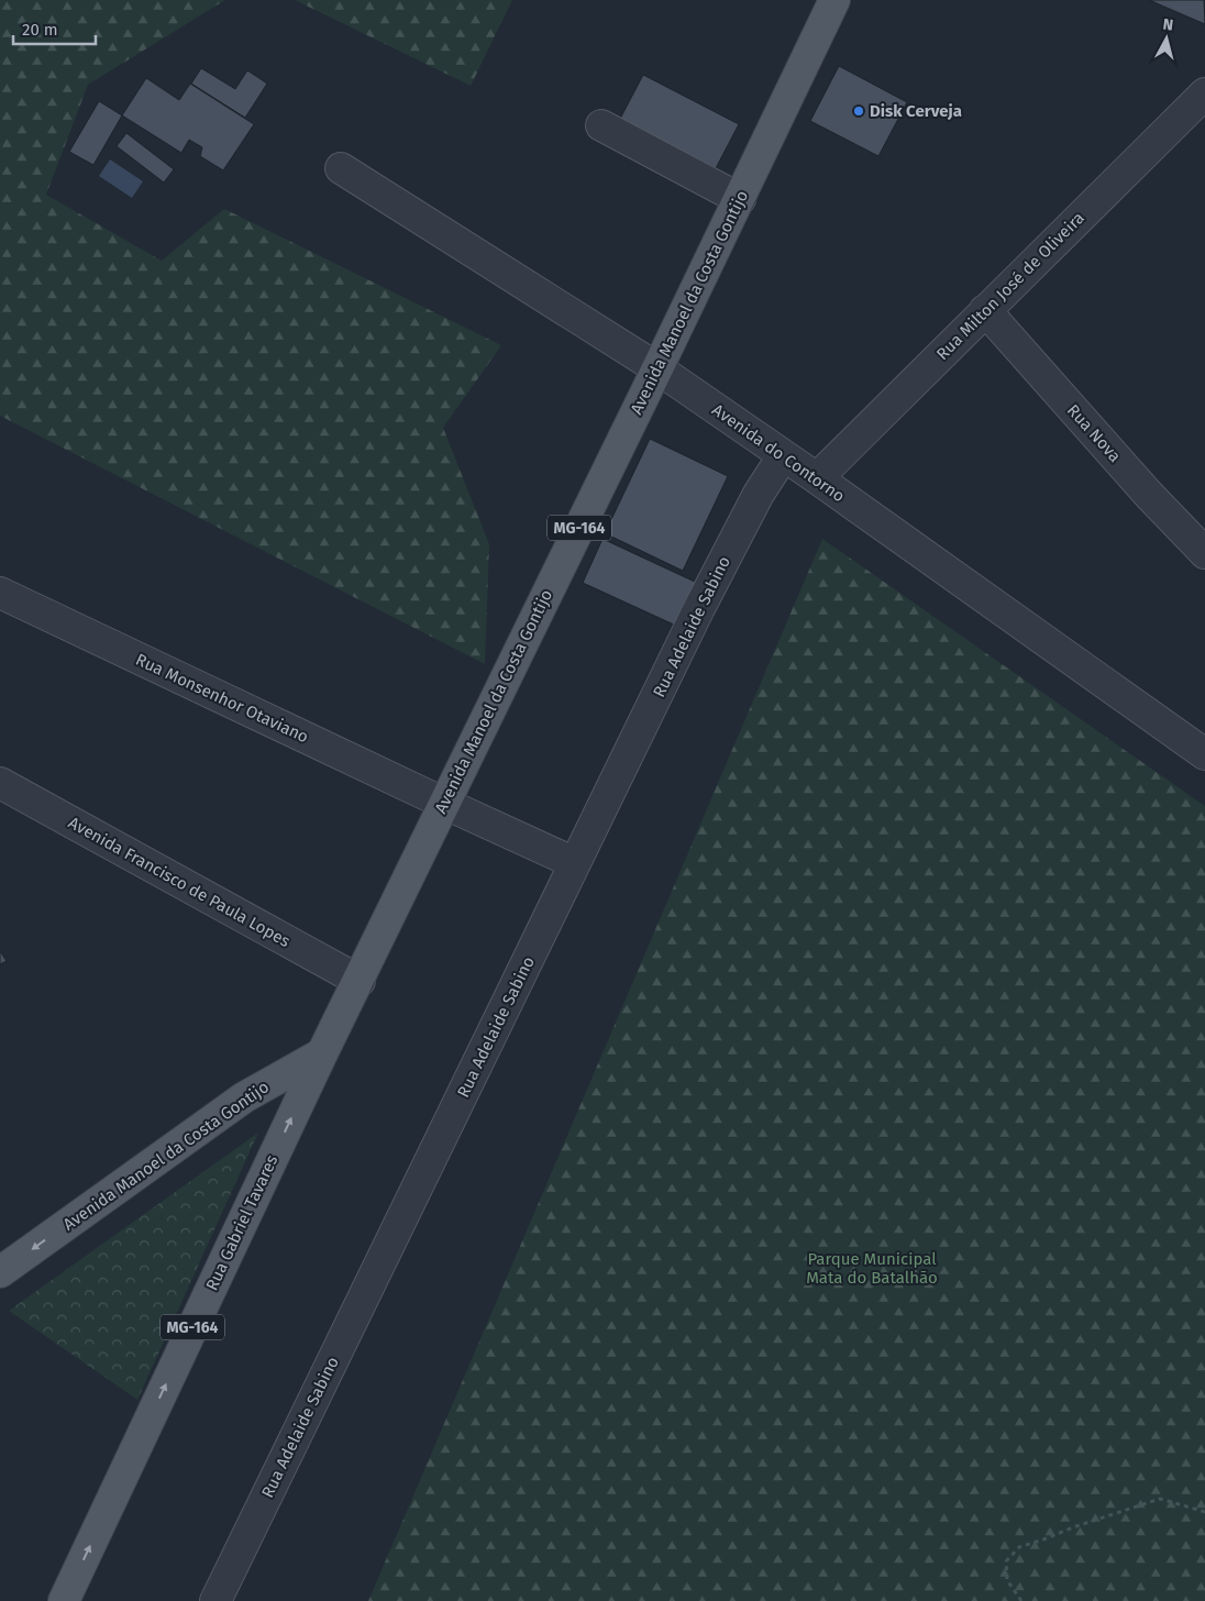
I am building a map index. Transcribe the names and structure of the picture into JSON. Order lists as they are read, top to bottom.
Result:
{
  "streets": {
    "main road": ["Avenida Manoel da Costa Gontijo", "MG-164", "Rua Gabriel Tavares"],
    "street": [
      "Rua Milton José de Oliveira",
      "Rua Nova",
      "Avenida do Contorno",
      "Rua Adelaide Sabino",
      "Rua Monsenhor Otaviano",
      "Avenida Francisco de Paula Lopes"
    ]
  },
  "crossings": [
    ["Rua Milton José de Oliveira", "Rua Nova"],
    ["Rua Milton José de Oliveira", "Avenida do Contorno"],
    ["Avenida Manoel da Costa Gontijo", "Avenida do Contorno"],
    ["Avenida Manoel da Costa Gontijo", "Rua Monsenhor Otaviano"],
    ["Avenida Manoel da Costa Gontijo", "Avenida Francisco de Paula Lopes"],
    ["Avenida Manoel da Costa Gontijo", "Rua Gabriel Tavares"],
    ["Avenida do Contorno", "Rua Adelaide Sabino"],
    ["Rua Adelaide Sabino", "Rua Monsenhor Otaviano"]
  ],
  "one_way": ["Rua Gabriel Tavares"],
  "parks": ["Parque Municipal Mata do Batalhão"],
  "places": ["Disk Cerveja"],
  "scale_bar": "20 m",
  "north": "top"
}
